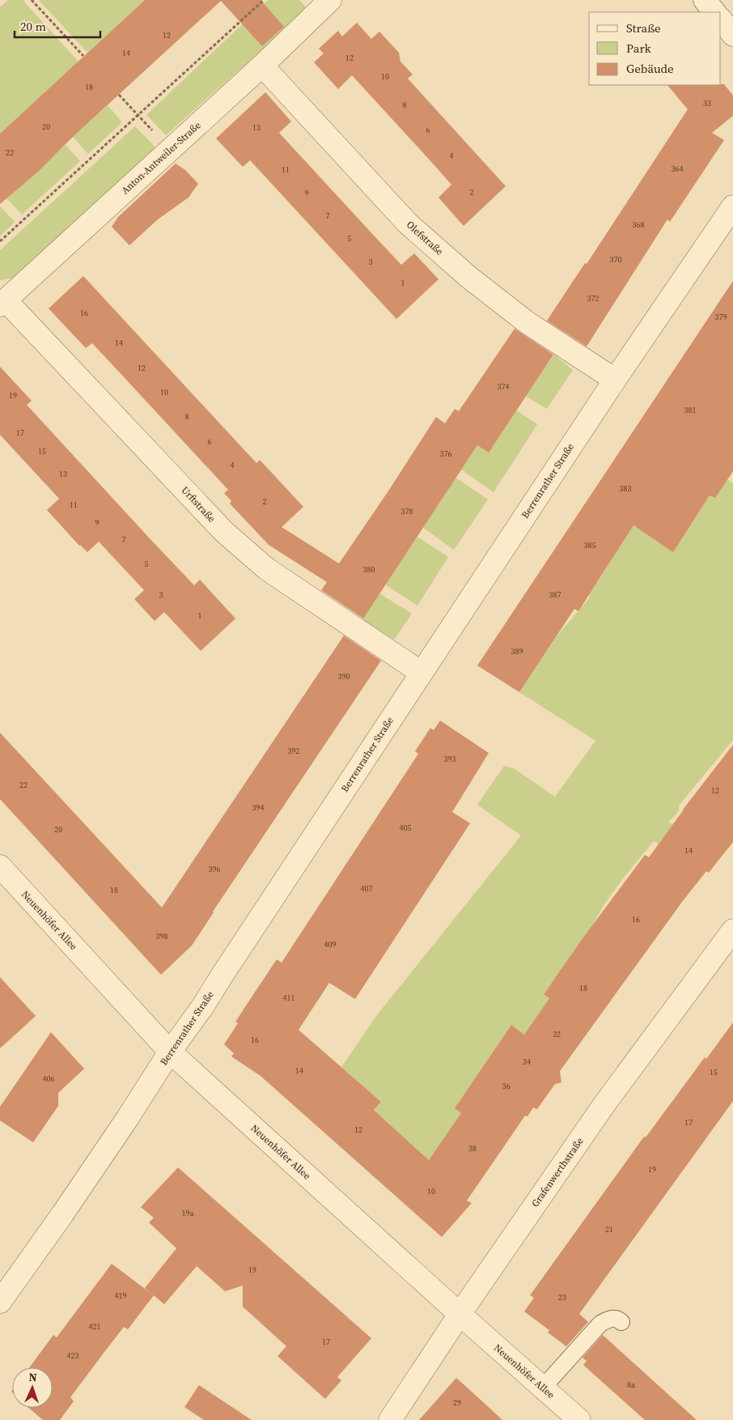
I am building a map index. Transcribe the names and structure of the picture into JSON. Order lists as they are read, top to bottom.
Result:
{
  "streets": {
    "street": [
      "Anton-Antweiler-Straße",
      "Olefstraße",
      "Berrenrather Straße",
      "Urftstraße",
      "Neuenhöfer Allee",
      "Grafenwerthstraße"
    ]
  },
  "crossings": [
    ["Anton-Antweiler-Straße", "Olefstraße"],
    ["Anton-Antweiler-Straße", "Urftstraße"],
    ["Olefstraße", "Berrenrather Straße"],
    ["Berrenrather Straße", "Urftstraße"],
    ["Berrenrather Straße", "Neuenhöfer Allee"],
    ["Neuenhöfer Allee", "Grafenwerthstraße"]
  ],
  "house_numbers": [
    "12",
    "14",
    "12",
    "10",
    "18",
    "33",
    "8",
    "20",
    "13",
    "6",
    "22",
    "4",
    "364",
    "11",
    "2",
    "9",
    "7",
    "368",
    "5",
    "370",
    "3",
    "1",
    "372",
    "16",
    "379",
    "14",
    "12",
    "374",
    "10",
    "19",
    "381",
    "8",
    "17",
    "6",
    "15",
    "376",
    "4",
    "13",
    "383",
    "2",
    "11",
    "378",
    "9",
    "7",
    "385",
    "5",
    "380",
    "3",
    "387",
    "1",
    "389",
    "390",
    "392",
    "393",
    "22",
    "12",
    "394",
    "405",
    "20",
    "14",
    "396",
    "407",
    "18",
    "16",
    "398",
    "409",
    "18",
    "411",
    "32",
    "16",
    "34",
    "14",
    "15",
    "406",
    "36",
    "17",
    "12",
    "38",
    "19",
    "10",
    "19a",
    "21",
    "19",
    "419",
    "23",
    "421",
    "17",
    "423",
    "8a",
    "29"
  ],
  "legend": ["Straße", "Park", "Gebäude"],
  "scale_bar": "20 m",
  "north": "top"
}
